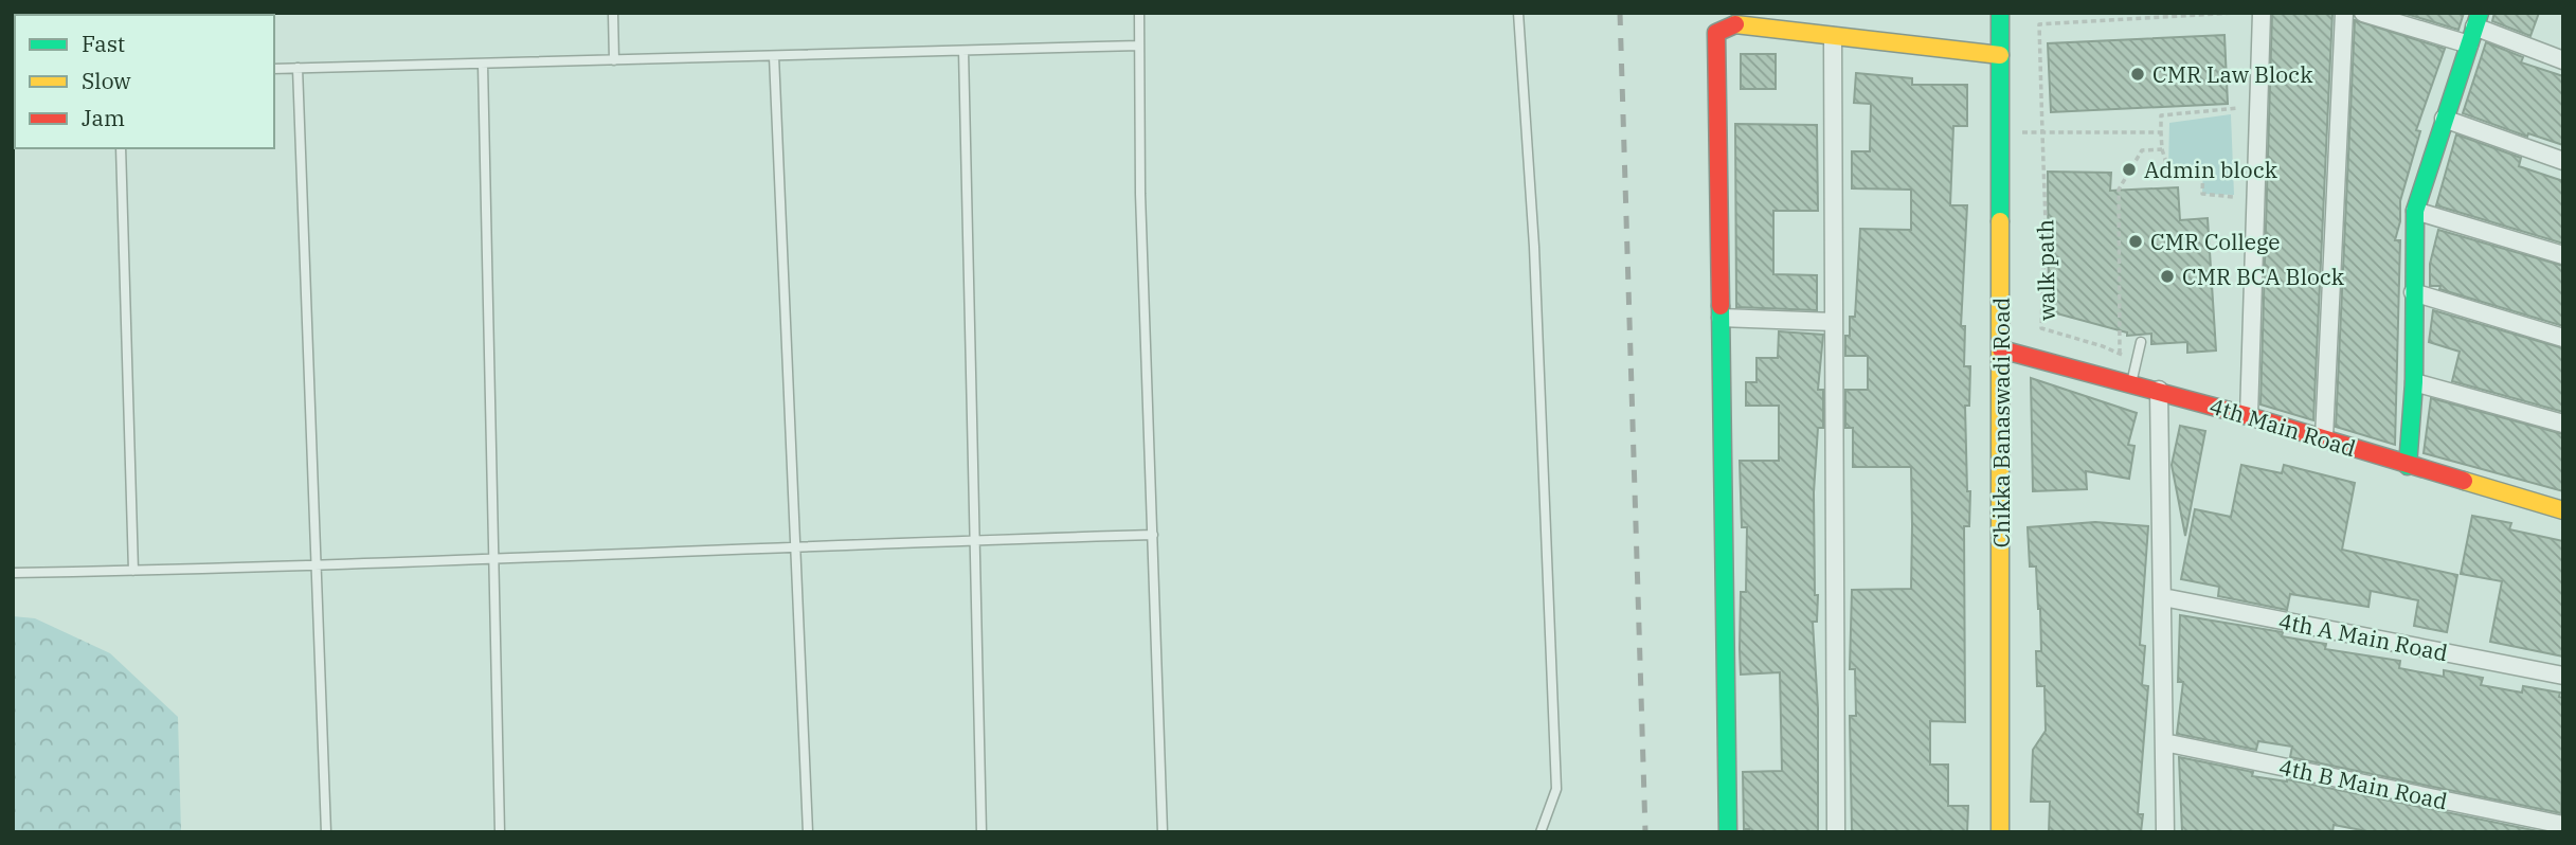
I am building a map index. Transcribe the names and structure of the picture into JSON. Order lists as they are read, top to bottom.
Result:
{
  "streets": {
    "street": [
      "Chikka Banaswadi Road",
      "4th Main Road",
      "4th A Main Road",
      "4th B Main Road"
    ],
    "path": ["walk path"]
  },
  "crossings": [
    ["Chikka Banaswadi Road", "4th Main Road"]
  ],
  "places": [
    "CMR Law Block",
    "Admin block",
    "CMR College",
    "CMR BCA Block"
  ],
  "legend": ["Fast", "Slow", "Jam"]
}
